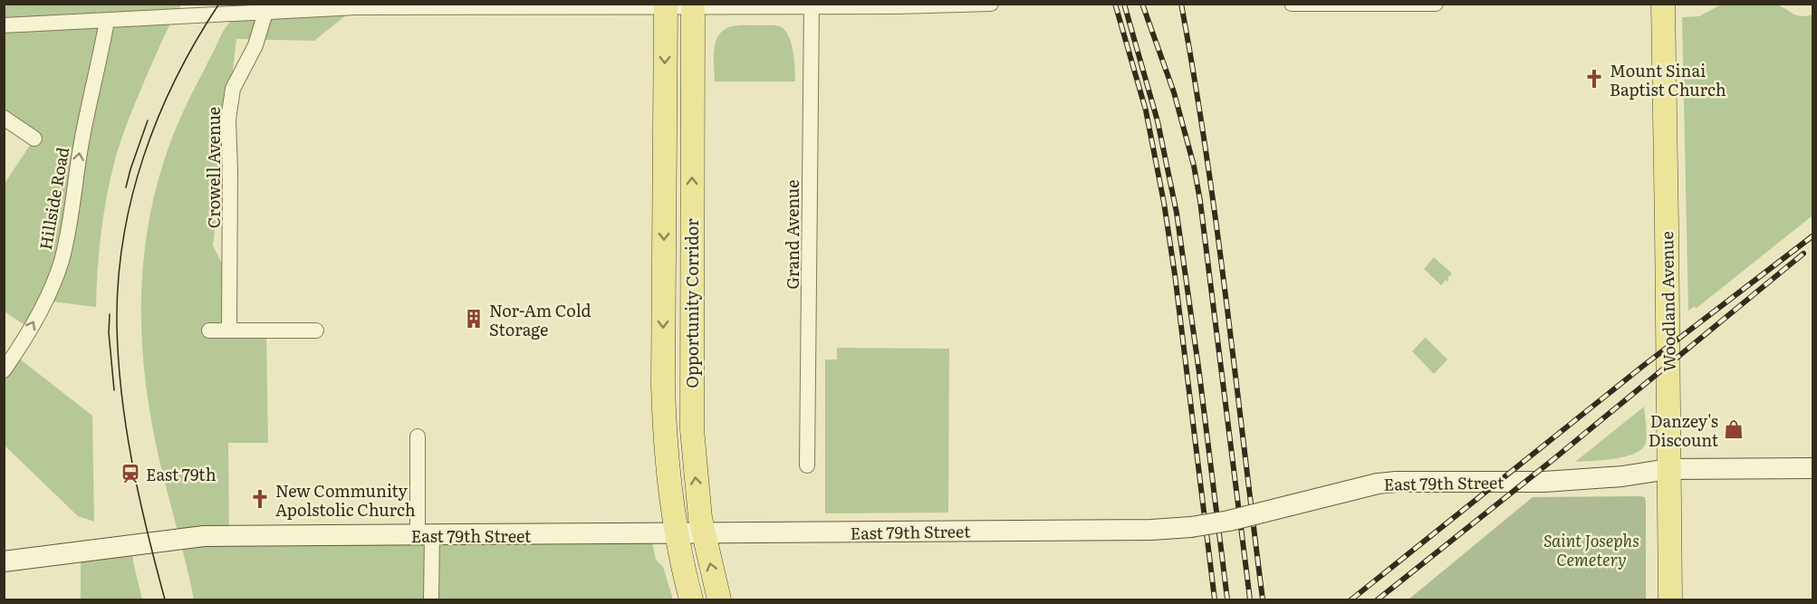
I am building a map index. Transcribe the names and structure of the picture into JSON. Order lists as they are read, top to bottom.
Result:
{
  "streets": {
    "main road": ["Woodland Avenue", "Opportunity Corridor", "East 79th Street"],
    "street": ["Crowell Avenue", "Hillside Road", "Grand Avenue"]
  },
  "crossings": [
    ["Woodland Avenue", "East 79th Street"],
    ["Opportunity Corridor", "East 79th Street"]
  ],
  "one_way": ["Hillside Road"],
  "parks": ["Saint Josephs Cemetery"],
  "places": {
    "church": ["Mount Sinai Baptist Church", "New Community Apolstolic Church"],
    "building": ["Nor-Am Cold Storage"],
    "shop": ["Danzey's Discount"],
    "station": ["East 79th"]
  }
}
